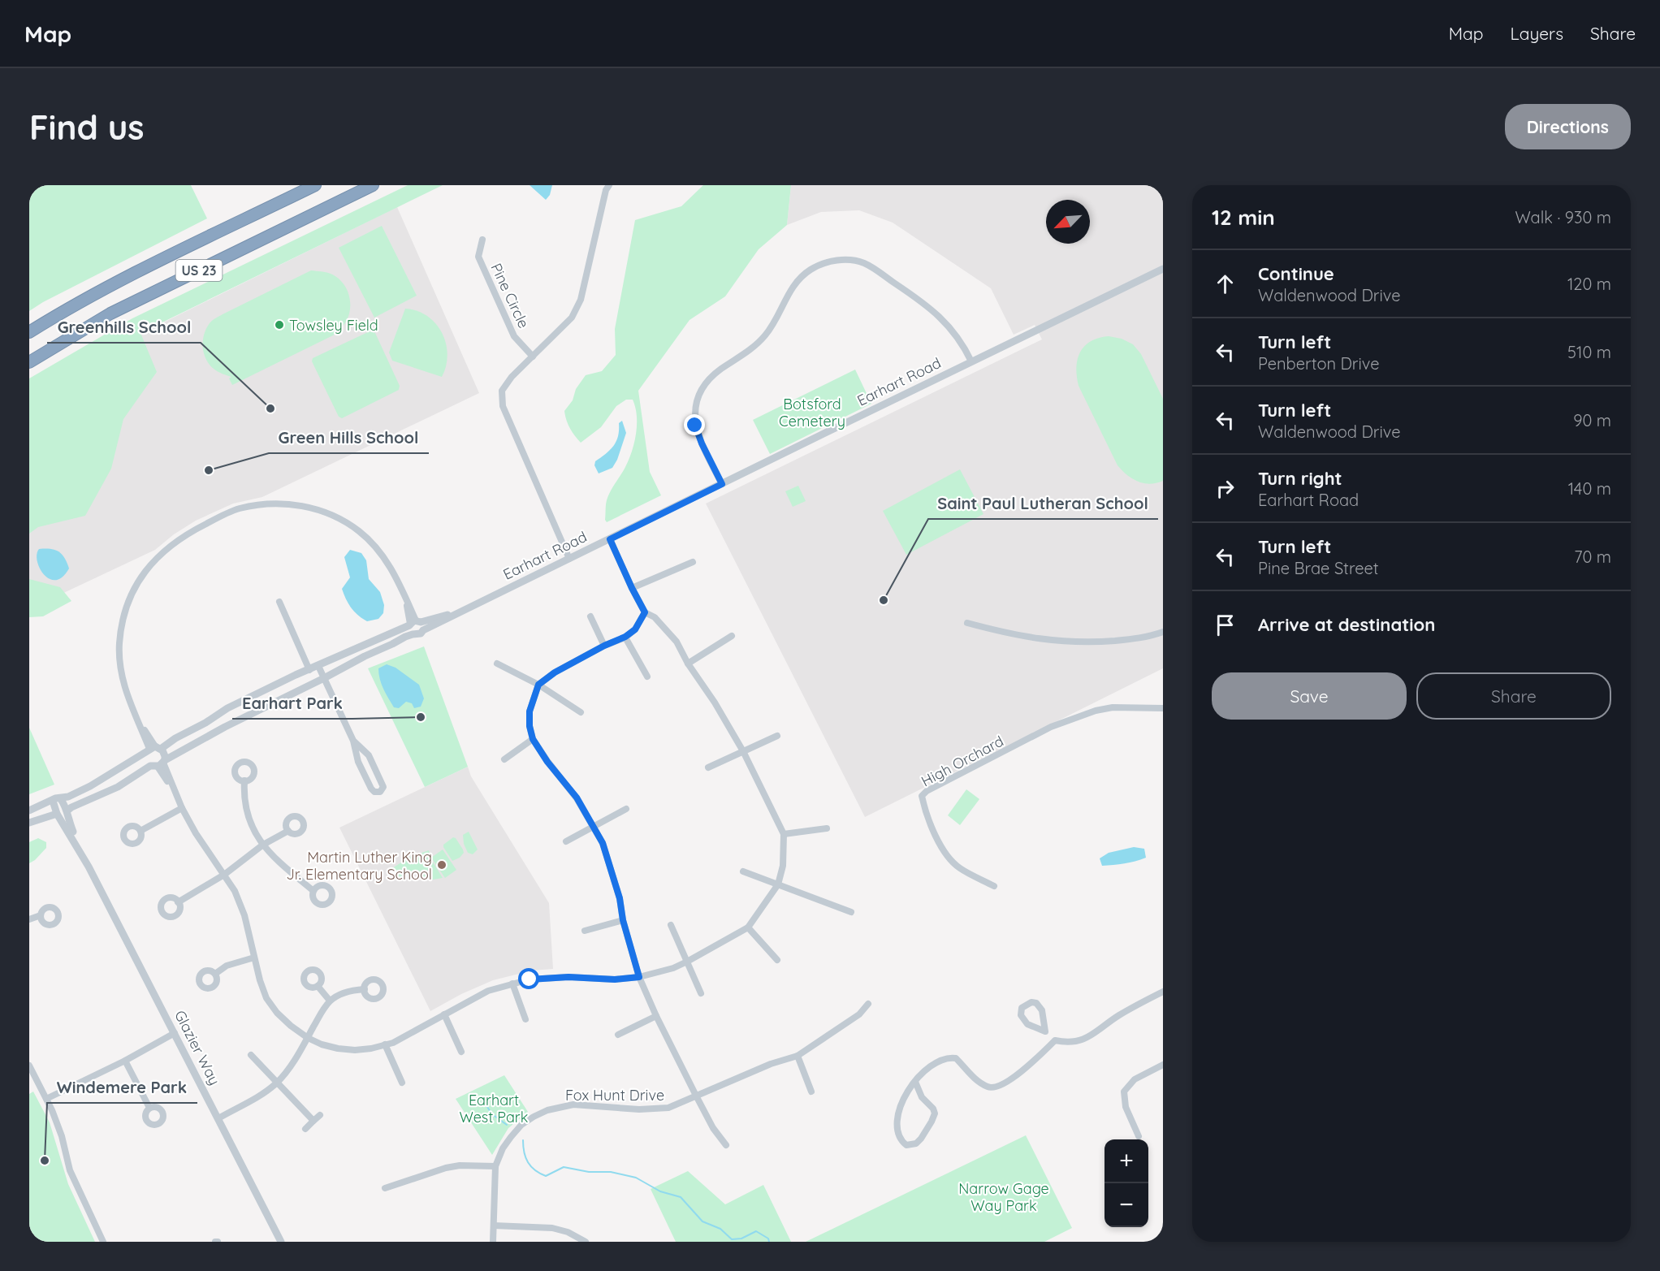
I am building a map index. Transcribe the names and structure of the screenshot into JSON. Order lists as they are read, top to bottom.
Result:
{
  "streets": {
    "highway": ["US 23"],
    "street": [
      "Pine Circle",
      "Earhart Road",
      "High Orchard",
      "Glazier Way",
      "Fox Hunt Drive"
    ]
  },
  "crossings": [
    ["Earhart Road", "Glazier Way"]
  ],
  "parks": ["Botsford Cemetery", "Earhart West Park", "Narrow Gage Way Park"],
  "places": [
    "Towsley Field",
    "Greenhills School",
    "Green Hills School",
    "Saint Paul Lutheran School",
    "Earhart Park",
    "Martin Luther King Jr. Elementary School",
    "Windemere Park"
  ],
  "north": "bottom left",
  "page": {
    "header": "Map",
    "nav": ["Map", "Layers", "Share"],
    "buttons": [
      "Directions",
      ["Save", "Share"]
    ],
    "title": "Find us",
    "heading": ["12 min", "Walk · 930 m"],
    "list": [
      ["Continue", "Waldenwood Drive", "120 m"],
      ["Turn left", "Penberton Drive", "510 m"],
      ["Turn left", "Waldenwood Drive", "90 m"],
      ["Turn right", "Earhart Road", "140 m"],
      ["Turn left", "Pine Brae Street", "70 m"],
      "Arrive at destination"
    ],
    "map_buttons": ["+", "−"]
  }
}
